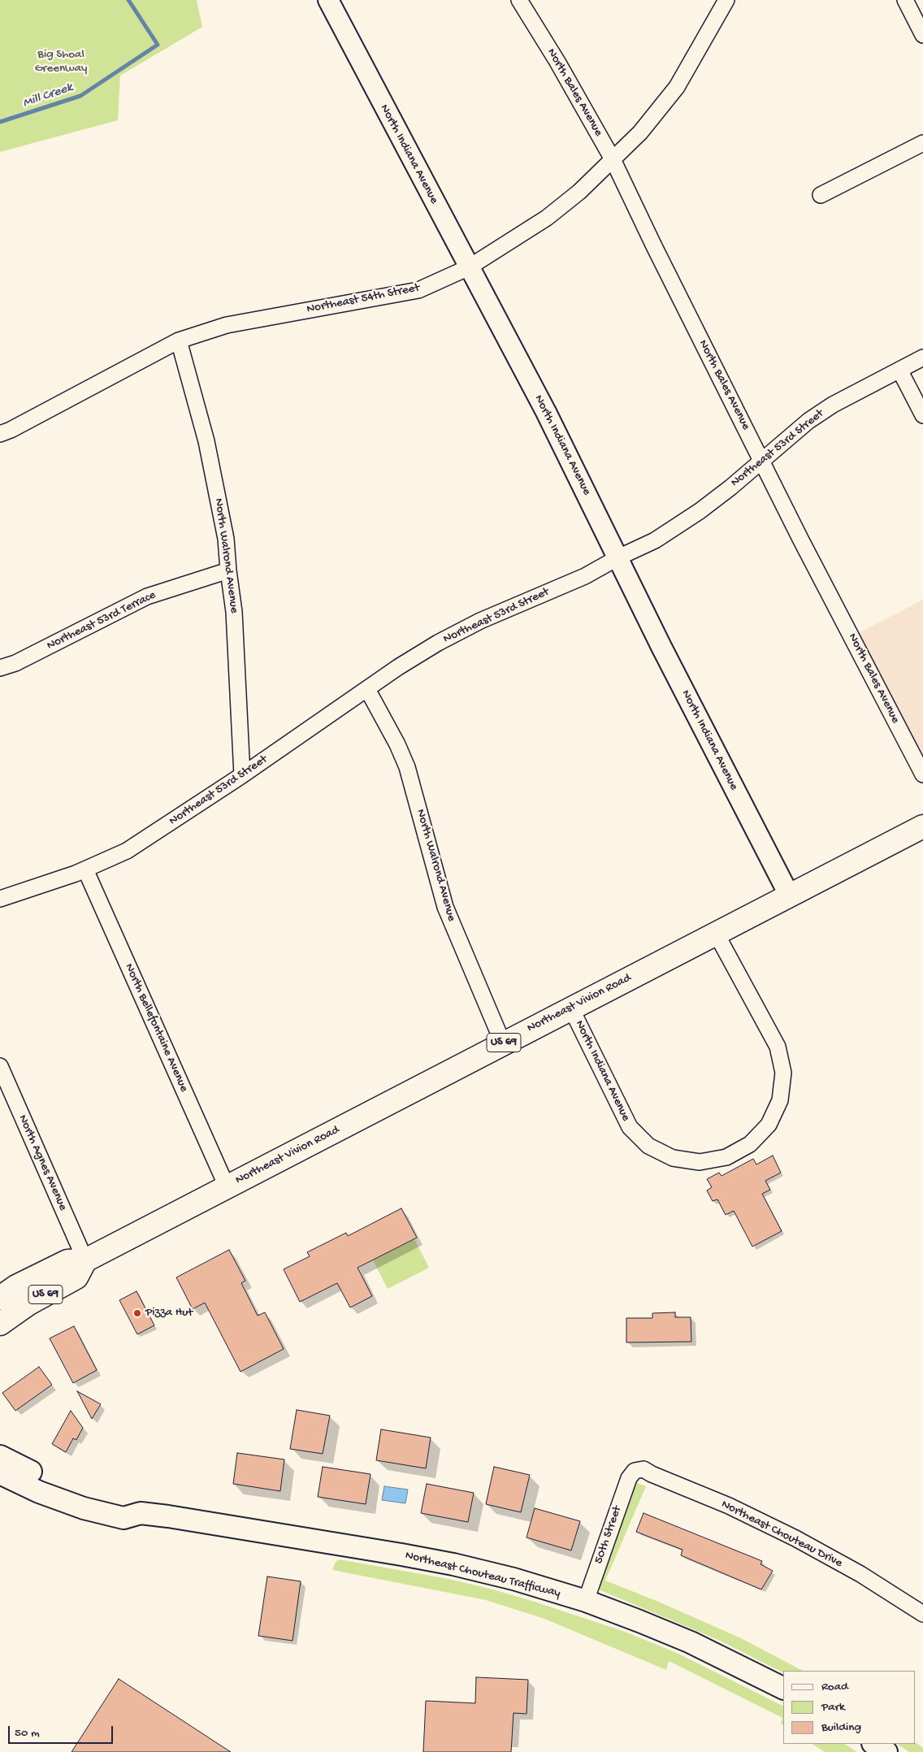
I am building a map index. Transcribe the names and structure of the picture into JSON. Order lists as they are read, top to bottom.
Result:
{
  "streets": {
    "main road": ["Northeast Vivion Road", "US 69", "Northeast Chouteau Trafficway"],
    "street": [
      "North Bales Avenue",
      "North Indiana Avenue",
      "Northeast 54th Street",
      "Northeast 53rd Street",
      "North Walrond Avenue",
      "Northeast 53rd Terrace",
      "North Bellefontaine Avenue",
      "North Agnes Avenue",
      "Northeast Chouteau Drive",
      "50th Street"
    ]
  },
  "crossings": [
    ["North Bales Avenue", "Northeast 54th Street"],
    ["North Bales Avenue", "Northeast 53rd Street"],
    ["North Indiana Avenue", "Northeast 54th Street"],
    ["North Indiana Avenue", "Northeast 53rd Street"],
    ["North Indiana Avenue", "Northeast Vivion Road"],
    ["Northeast 54th Street", "North Walrond Avenue"],
    ["Northeast 53rd Street", "North Walrond Avenue"],
    ["Northeast 53rd Street", "North Bellefontaine Avenue"],
    ["North Walrond Avenue", "Northeast 53rd Terrace"],
    ["North Walrond Avenue", "Northeast Vivion Road"],
    ["Northeast Vivion Road", "North Bellefontaine Avenue"],
    ["Northeast Vivion Road", "US 69"],
    ["Northeast Vivion Road", "North Agnes Avenue"],
    ["US 69", "North Agnes Avenue"],
    ["Northeast Chouteau Drive", "50th Street"],
    ["50th Street", "Northeast Chouteau Trafficway"]
  ],
  "water": ["Mill Creek"],
  "parks": ["Big Shoal Greenway"],
  "places": ["Pizza Hut"],
  "legend": ["Road", "Park", "Building"],
  "scale_bar": "50 m"
}
